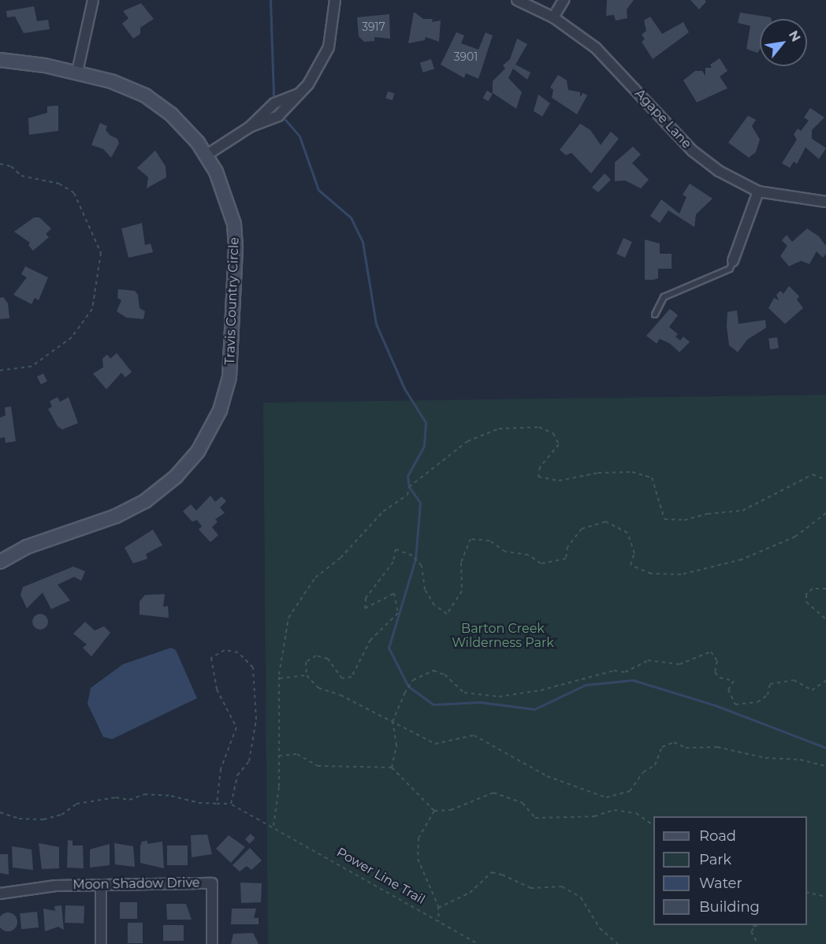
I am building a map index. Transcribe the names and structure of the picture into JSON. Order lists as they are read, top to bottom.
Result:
{
  "streets": {
    "street": ["Agape Lane", "Travis Country Circle", "Moon Shadow Drive"],
    "path": ["Power Line Trail"]
  },
  "parks": ["Barton Creek Wilderness Park"],
  "house_numbers": ["3917", "3901"],
  "legend": [
    "Road",
    "Park",
    "Water",
    "Building"
  ],
  "north": "top right"
}
